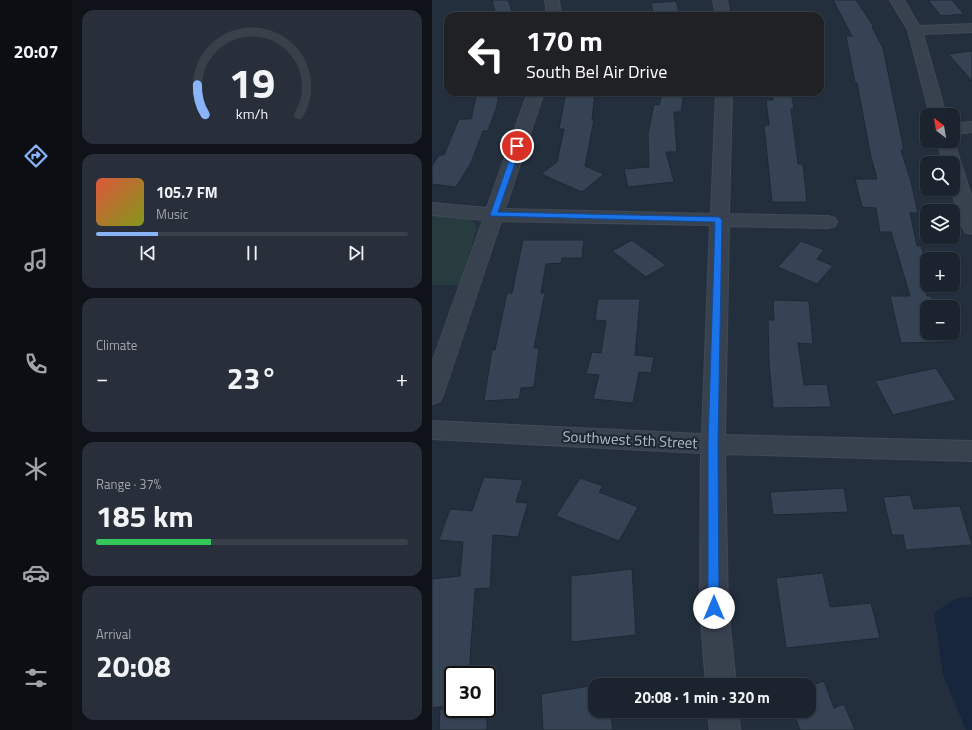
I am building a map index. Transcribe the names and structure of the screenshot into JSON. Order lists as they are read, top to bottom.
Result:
{
  "streets": {
    "street": ["Southwest 5th Street"]
  },
  "north": "top left",
  "page": {
    "tabs": "20:07",
    "turn": ["170 m", "South Bel Air Drive"],
    "map_buttons": ["+", "−"],
    "song": ["105.7 FM", "Music"],
    "tile": [
      "Climate",
      ["Range · 37%", "185 km"],
      ["Arrival", "20:08"]
    ],
    "heat": ["−", "23°", "+"],
    "limit": "30",
    "trip": "20:08 · 1 min · 320 m",
    "gauge": ["19", "km/h"]
  }
}
